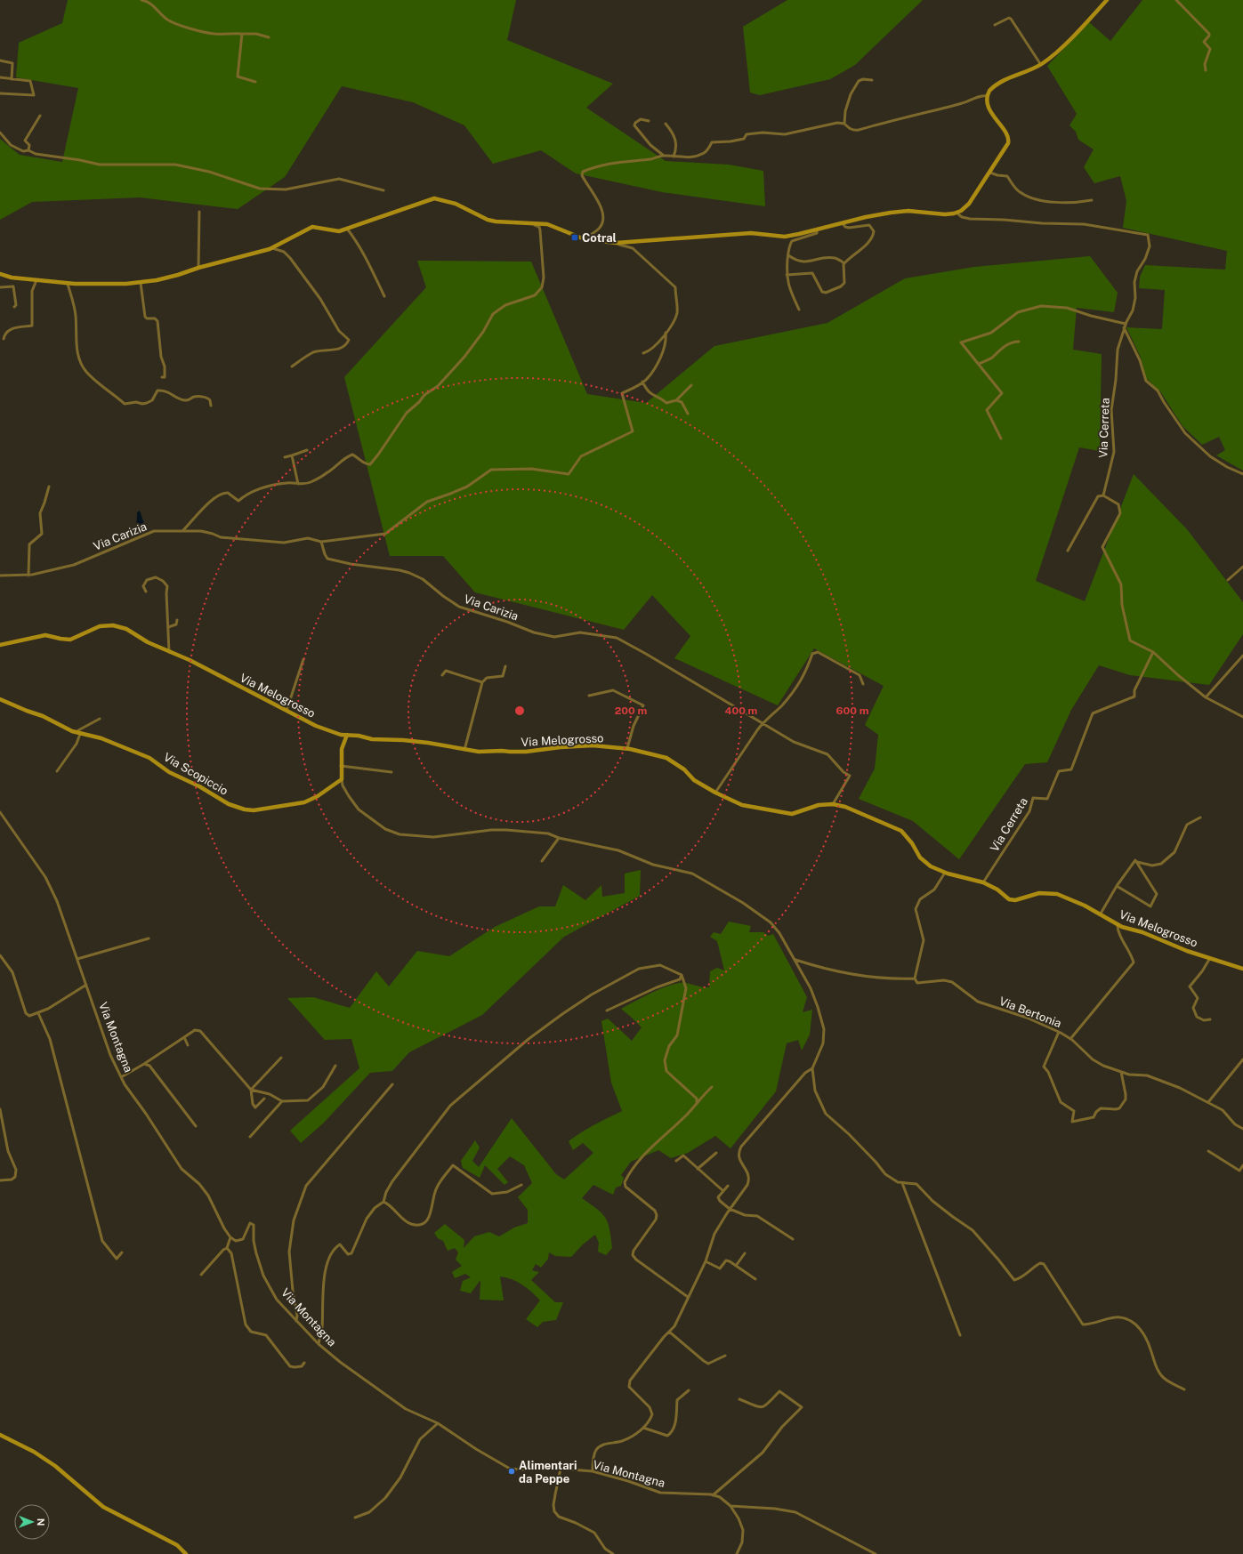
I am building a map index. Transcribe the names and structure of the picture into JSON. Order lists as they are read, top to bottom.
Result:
{
  "streets": {
    "street": [
      "Via Cerreta",
      "Via Carizia",
      "Via Melogrosso",
      "Via Scopiccio",
      "Via Bertonia",
      "Via Montagna"
    ]
  },
  "crossings": [
    ["Via Cerreta", "Via Melogrosso"],
    ["Via Carizia", "Via Melogrosso"]
  ],
  "places": {
    "transit": ["Cotral"],
    "other": ["Alimentari da Peppe"]
  },
  "north": "right",
  "rings": ["200 m", "400 m", "600 m"]
}
